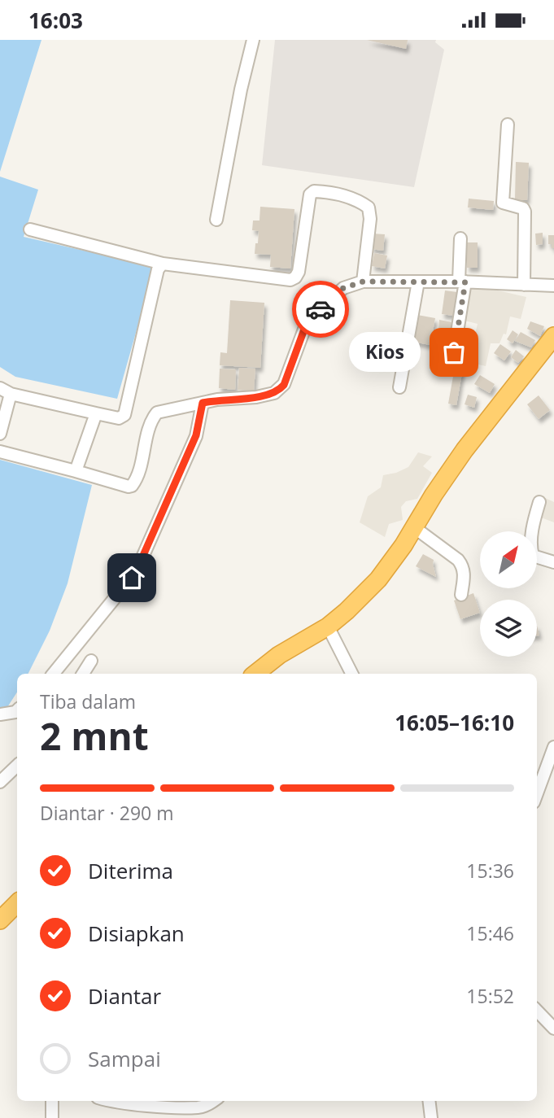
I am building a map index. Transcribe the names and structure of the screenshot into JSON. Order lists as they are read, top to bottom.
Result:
{
  "places": ["Kios"],
  "north": "top right",
  "page": {
    "status": "16:03",
    "bubble": "Kios",
    "heading": ["2 mnt", "Tiba dalam", "16:05–16:10"],
    "bar": "Diantar · 290 m",
    "list": [
      ["Diterima", "15:36"],
      ["Disiapkan", "15:46"],
      ["Diantar", "15:52"],
      "Sampai"
    ]
  }
}
